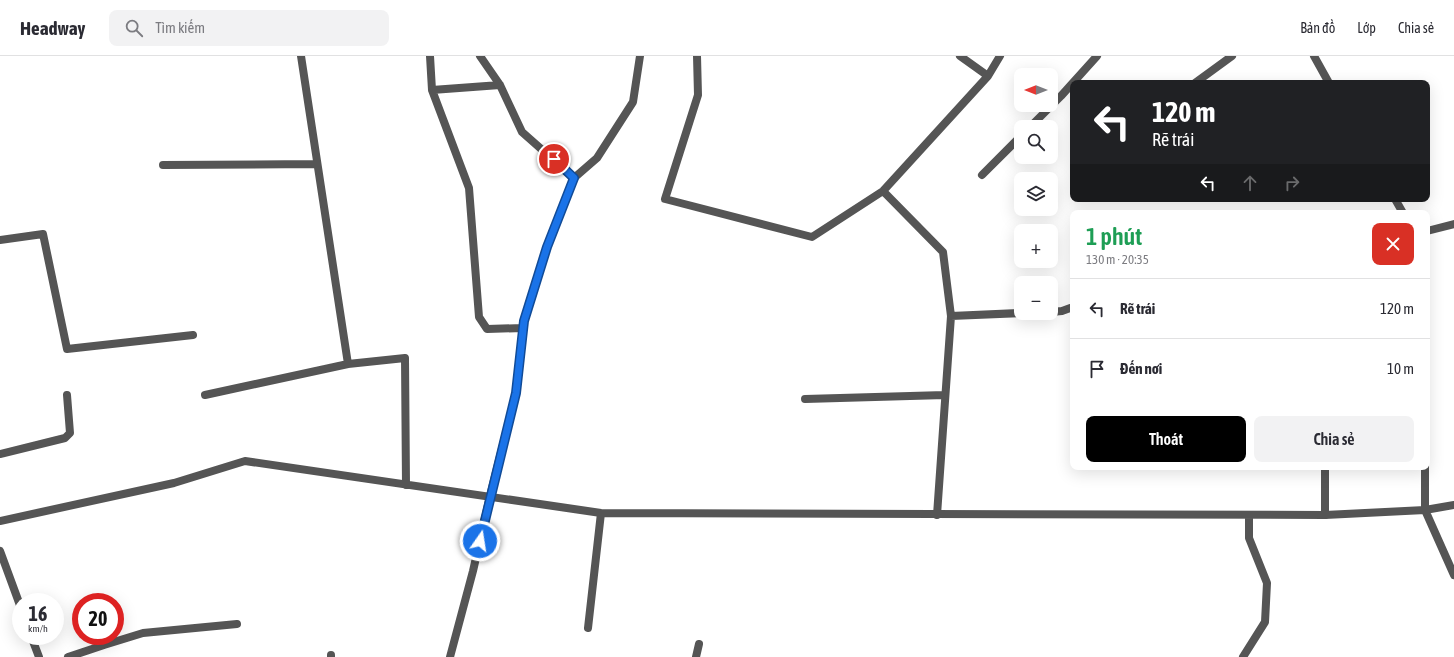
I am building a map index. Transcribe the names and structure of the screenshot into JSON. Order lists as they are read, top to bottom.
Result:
{
  "north": "left",
  "page": {
    "header": "Headway",
    "search": "Tìm kiếm",
    "nav": ["Bản đồ", "Lớp", "Chia sẻ"],
    "map_buttons": ["+", "−"],
    "turn": ["120 m", "Rẽ trái"],
    "heading": ["1 phút", "130 m · 20:35"],
    "list": [
      {
        "name": "Rẽ trái",
        "value": "120 m"
      },
      {
        "name": "Đến nơi",
        "value": "10 m"
      }
    ],
    "buttons": ["Thoát", "Chia sẻ"],
    "speed": "16 km/h",
    "limit": "20"
  }
}
